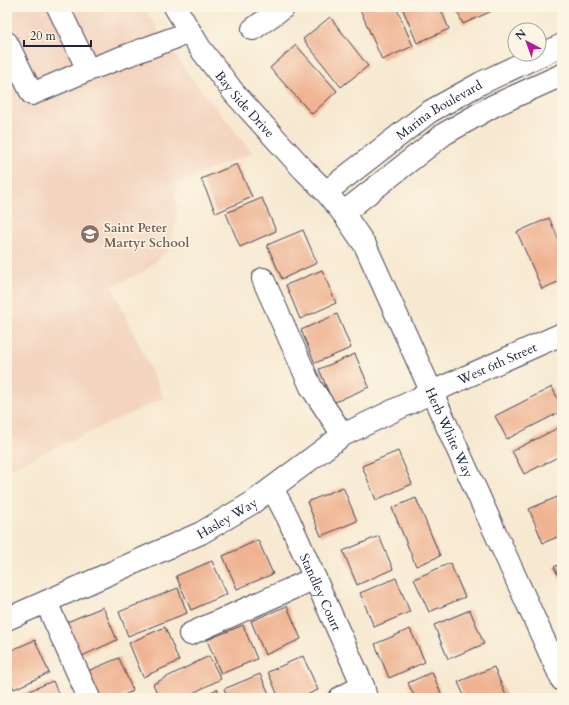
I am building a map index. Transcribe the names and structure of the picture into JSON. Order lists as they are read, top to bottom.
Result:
{
  "streets": {
    "street": [
      "Bay Side Drive",
      "Marina Boulevard",
      "West 6th Street",
      "Herb White Way",
      "Hasley Way",
      "Standley Court"
    ]
  },
  "crossings": [
    ["Bay Side Drive", "Marina Boulevard"],
    ["Bay Side Drive", "Herb White Way"],
    ["Marina Boulevard", "Herb White Way"],
    ["West 6th Street", "Herb White Way"],
    ["West 6th Street", "Hasley Way"],
    ["Herb White Way", "Hasley Way"],
    ["Hasley Way", "Standley Court"]
  ],
  "places": {
    "school or university": ["Saint Peter Martyr School"]
  },
  "scale_bar": "20 m",
  "north": "top left"
}
